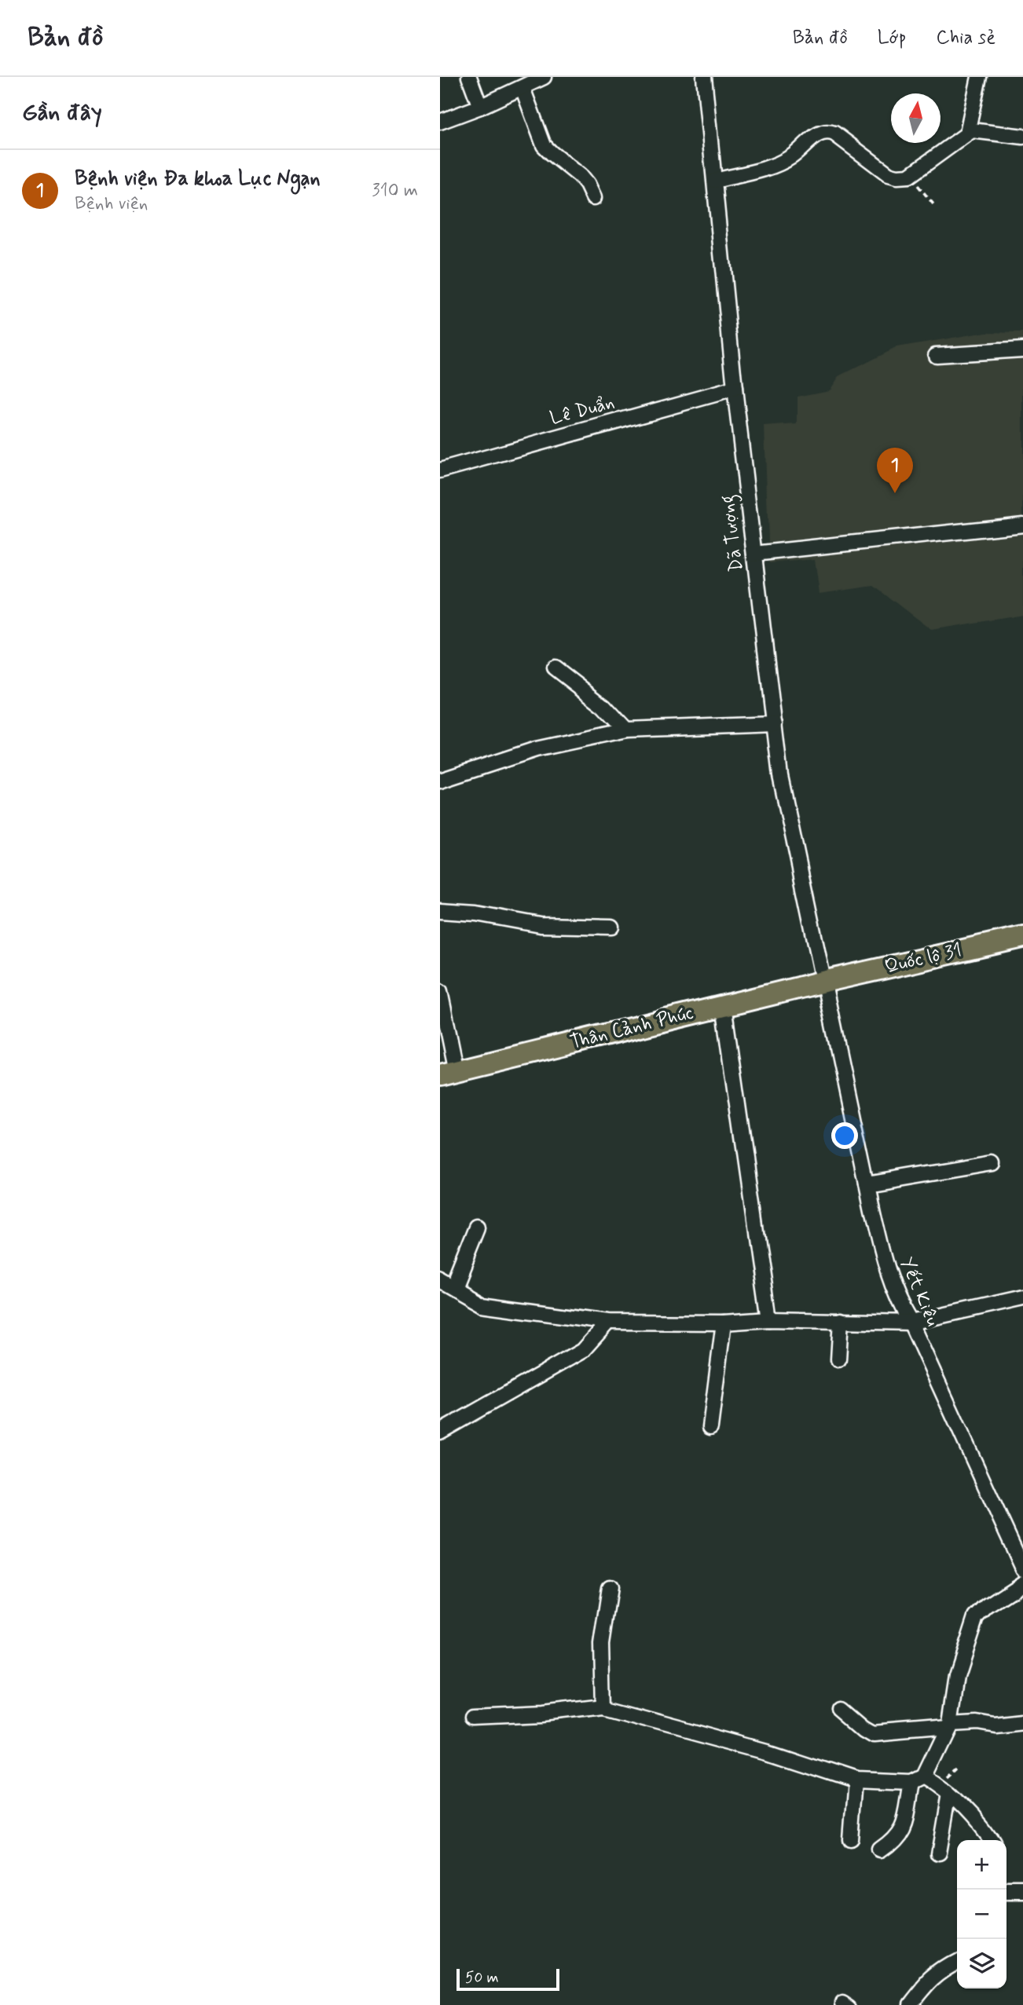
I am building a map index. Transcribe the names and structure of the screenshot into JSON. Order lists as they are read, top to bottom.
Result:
{
  "streets": {
    "highway": ["Quốc lộ 31", "Thân Cảnh Phúc"],
    "street": ["Lê Duẩn", "Dã Tượng", "Yết Kiêu"]
  },
  "crossings": [
    ["Lê Duẩn", "Dã Tượng"],
    ["Dã Tượng", "Quốc lộ 31"],
    ["Dã Tượng", "Thân Cảnh Phúc"],
    ["Dã Tượng", "Yết Kiêu"],
    ["Quốc lộ 31", "Thân Cảnh Phúc"],
    ["Quốc lộ 31", "Yết Kiêu"],
    ["Thân Cảnh Phúc", "Yết Kiêu"]
  ],
  "scale_bar": "50 m",
  "north": "top",
  "page": {
    "header": "Bản đồ",
    "nav": ["Bản đồ", "Lớp", "Chia sẻ"],
    "heading": "Gần đây",
    "list": [
      {
        "mark": "1",
        "name": "Bệnh viện Đa khoa Lục Ngạn",
        "note": "Bệnh viện",
        "value": "310 m"
      }
    ],
    "pins": "1",
    "map_buttons": ["+", "−"],
    "scale": "50 m"
  }
}
